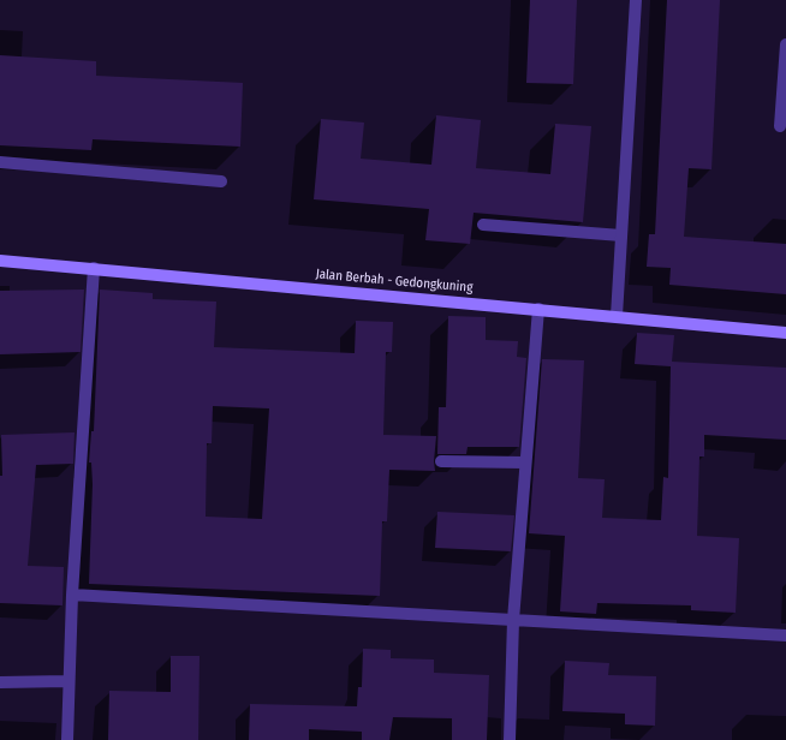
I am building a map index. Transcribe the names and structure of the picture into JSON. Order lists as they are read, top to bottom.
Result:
{
  "streets": {
    "main road": ["Jalan Berbah - Gedongkuning"]
  }
}
